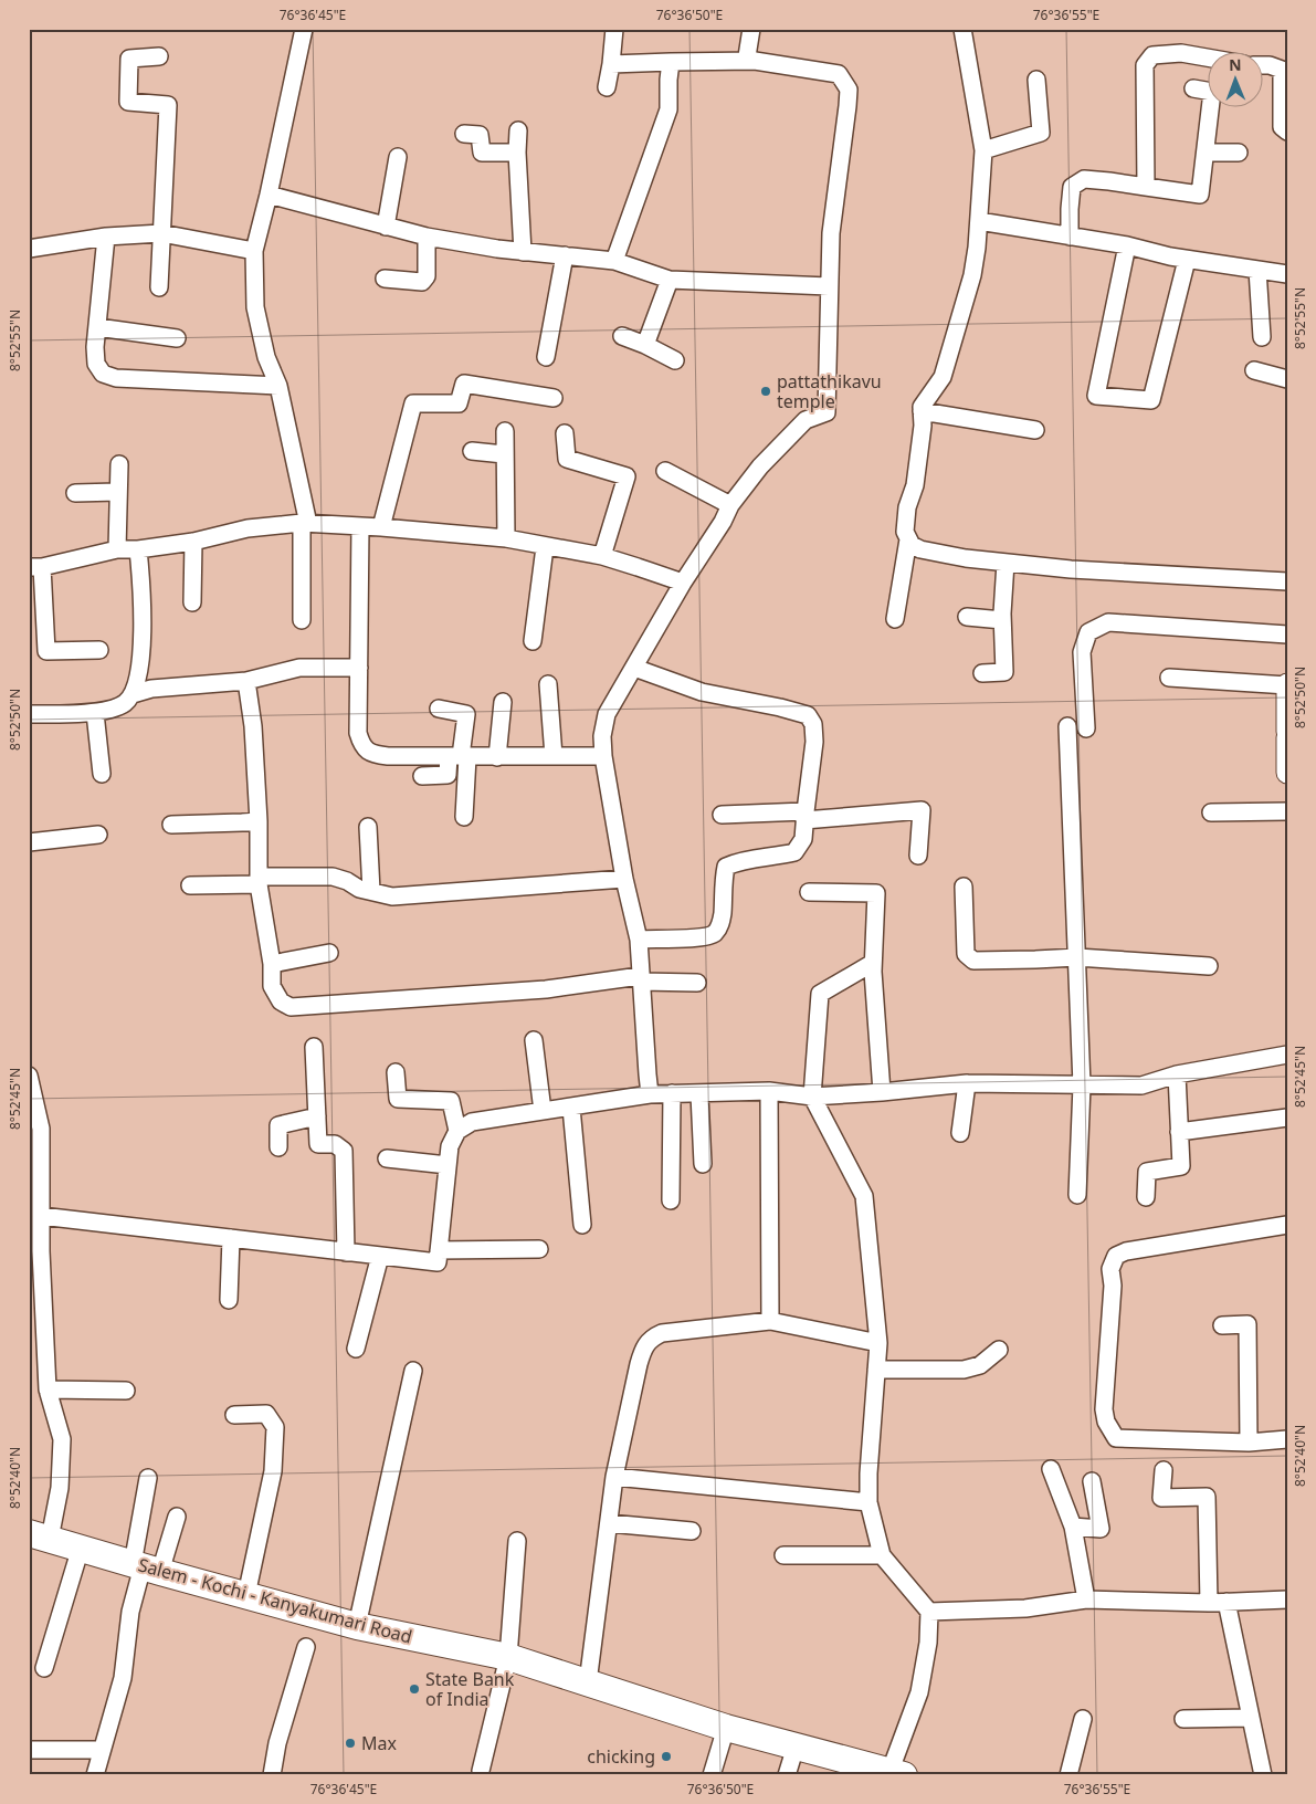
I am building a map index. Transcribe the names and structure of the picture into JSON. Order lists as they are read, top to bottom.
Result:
{
  "streets": {
    "main road": ["Salem - Kochi - Kanyakumari Road"]
  },
  "places": [
    "pattathikavu temple",
    "State Bank of India",
    "Max",
    "chicking"
  ],
  "north": "top",
  "coordinates": [
    "76°36'45\"E",
    "76°36'50\"E",
    "76°36'55\"E",
    "8°52'55\"N",
    "8°52'50\"N",
    "8°52'45\"N",
    "8°52'40\"N"
  ]
}
